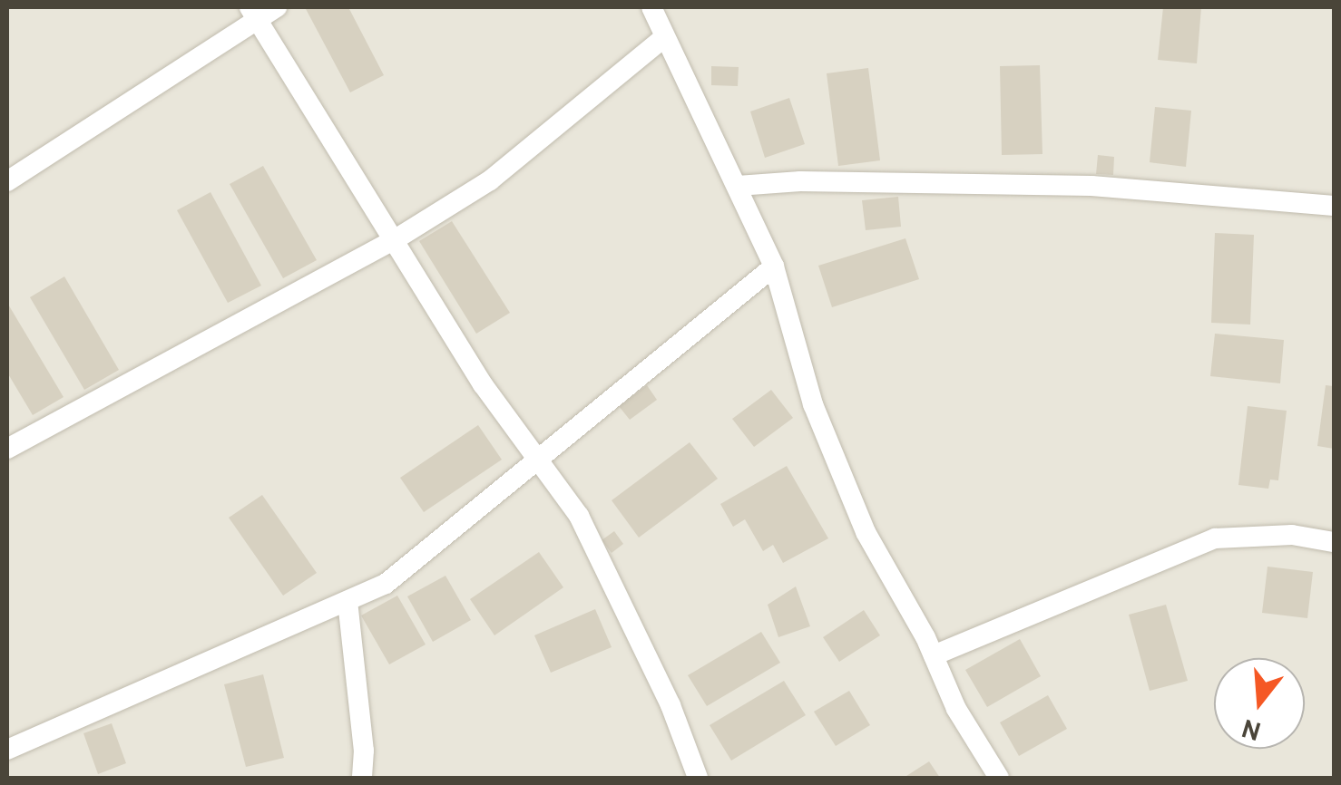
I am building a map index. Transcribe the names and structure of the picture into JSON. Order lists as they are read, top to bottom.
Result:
{
  "north": "bottom"
}
